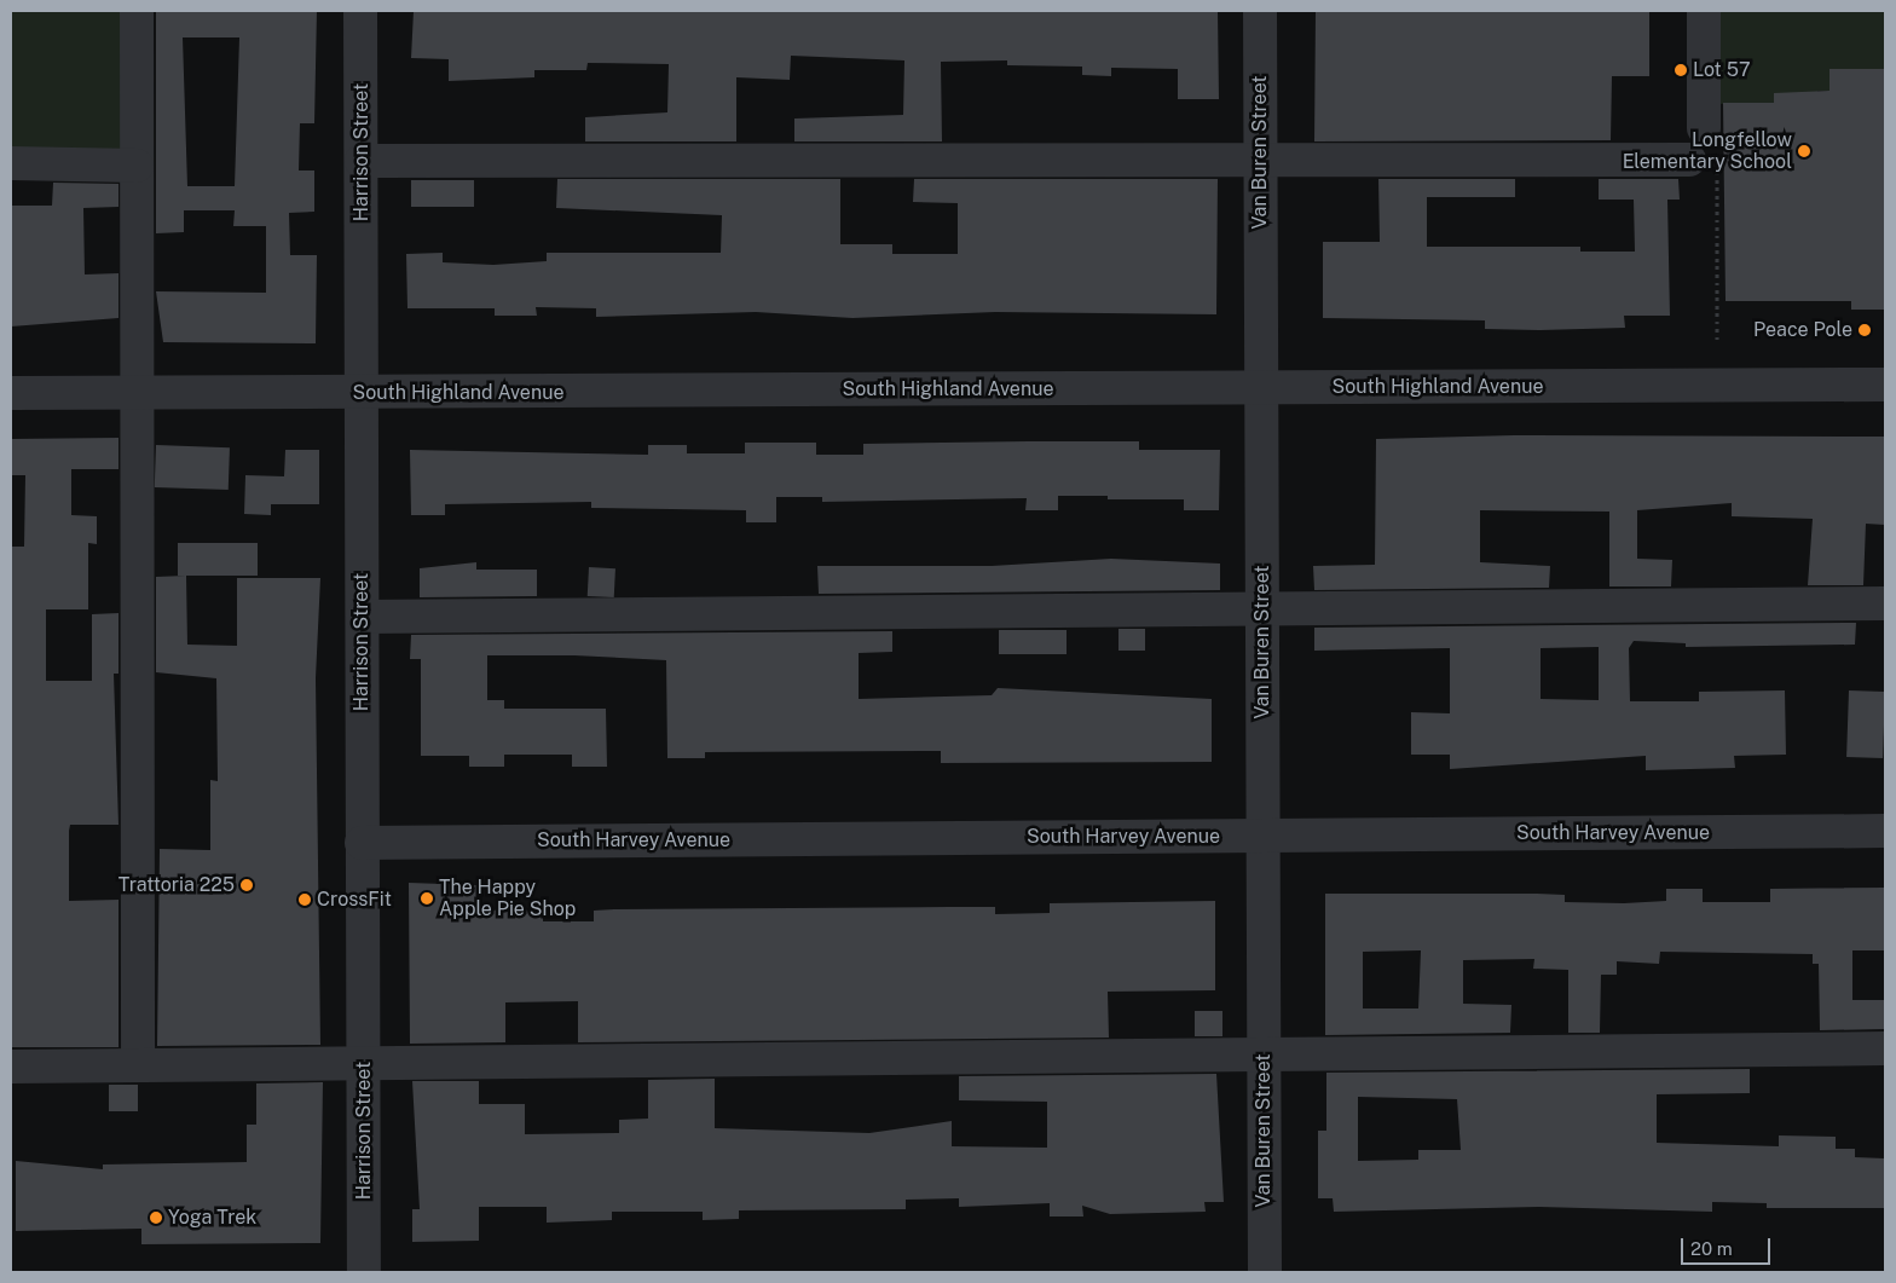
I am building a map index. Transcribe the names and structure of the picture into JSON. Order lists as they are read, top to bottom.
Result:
{
  "streets": {
    "street": [
      "Harrison Street",
      "Van Buren Street",
      "South Highland Avenue",
      "South Harvey Avenue"
    ]
  },
  "crossings": [
    ["Harrison Street", "South Highland Avenue"],
    ["Harrison Street", "South Harvey Avenue"],
    ["Van Buren Street", "South Highland Avenue"],
    ["Van Buren Street", "South Harvey Avenue"]
  ],
  "places": [
    "Lot 57",
    "Longfellow Elementary School",
    "Peace Pole",
    "Trattoria 225",
    "The Happy Apple Pie Shop",
    "CrossFit",
    "Yoga Trek"
  ],
  "scale_bar": "20 m"
}
